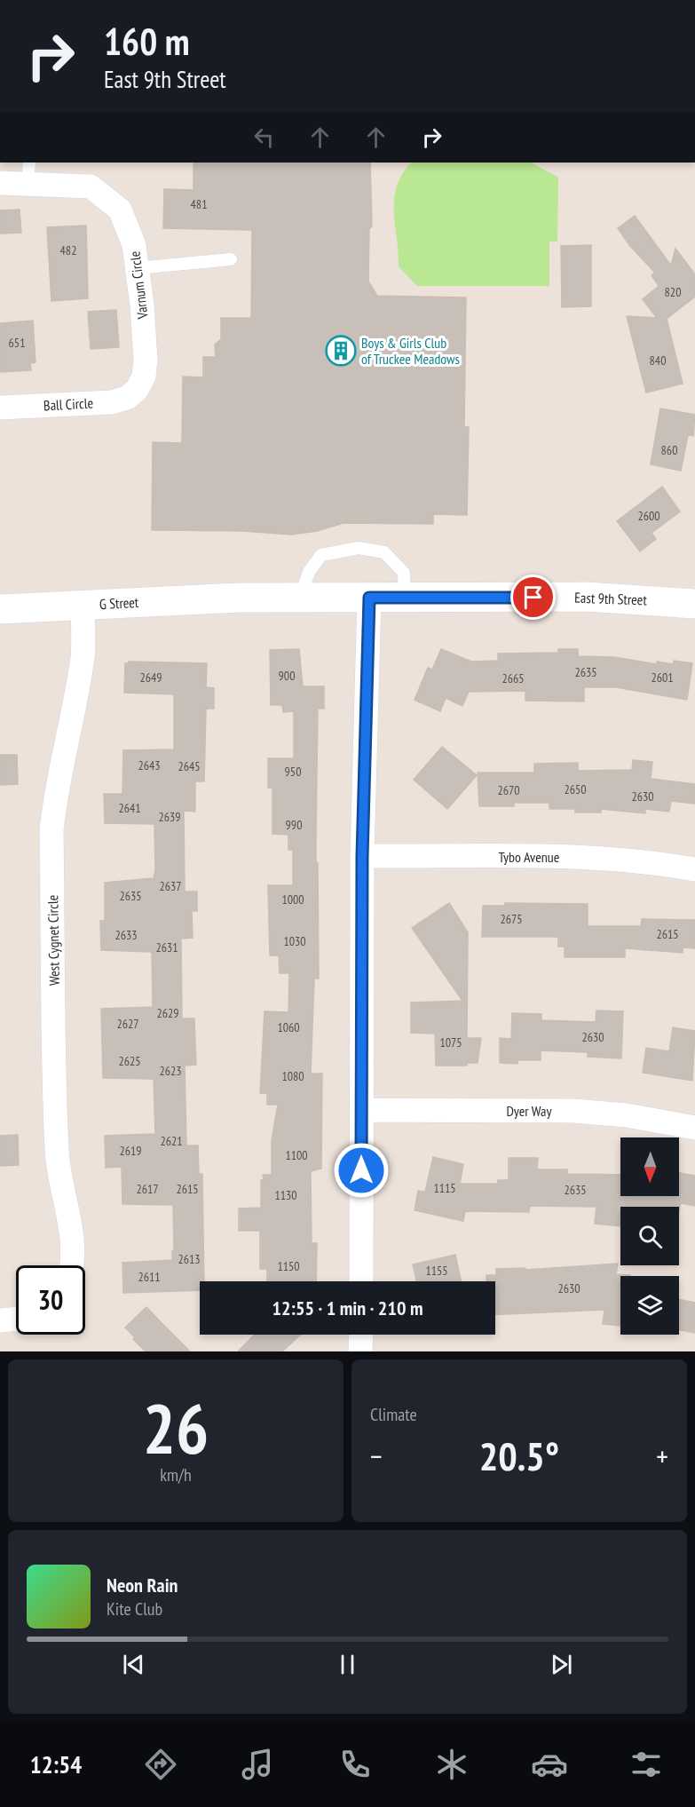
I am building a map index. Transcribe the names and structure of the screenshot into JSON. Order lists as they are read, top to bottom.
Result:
{
  "streets": {
    "street": [
      "Varnum Circle",
      "Ball Circle",
      "East 9th Street",
      "G Street",
      "Tybo Avenue",
      "West Cygnet Circle",
      "Dyer Way"
    ]
  },
  "crossings": [
    ["Varnum Circle", "Ball Circle"],
    ["East 9th Street", "G Street"],
    ["G Street", "West Cygnet Circle"]
  ],
  "places": {
    "building": ["Boys & Girls Club of Truckee Meadows"]
  },
  "house_numbers": [
    "481",
    "482",
    "820",
    "651",
    "840",
    "860",
    "2600",
    "2635",
    "900",
    "2649",
    "2601",
    "2665",
    "2643",
    "2645",
    "950",
    "2650",
    "2670",
    "2630",
    "2641",
    "2639",
    "990",
    "2637",
    "2635",
    "1000",
    "2675",
    "2615",
    "2633",
    "1030",
    "2631",
    "2629",
    "2627",
    "1060",
    "2630",
    "1075",
    "2625",
    "2623",
    "1080",
    "2621",
    "2619",
    "1100",
    "1115",
    "2617",
    "2615",
    "2635",
    "1130",
    "2613",
    "1150",
    "1155",
    "2611",
    "2630"
  ],
  "north": "bottom",
  "page": {
    "turn": ["160 m", "East 9th Street"],
    "limit": "30",
    "trip": "12:55 · 1 min · 210 m",
    "tile": [
      ["26", "km/h"],
      "Climate"
    ],
    "heat": ["−", "20.5°", "+"],
    "song": ["Neon Rain", "Kite Club"],
    "tabs": "12:54"
  }
}
